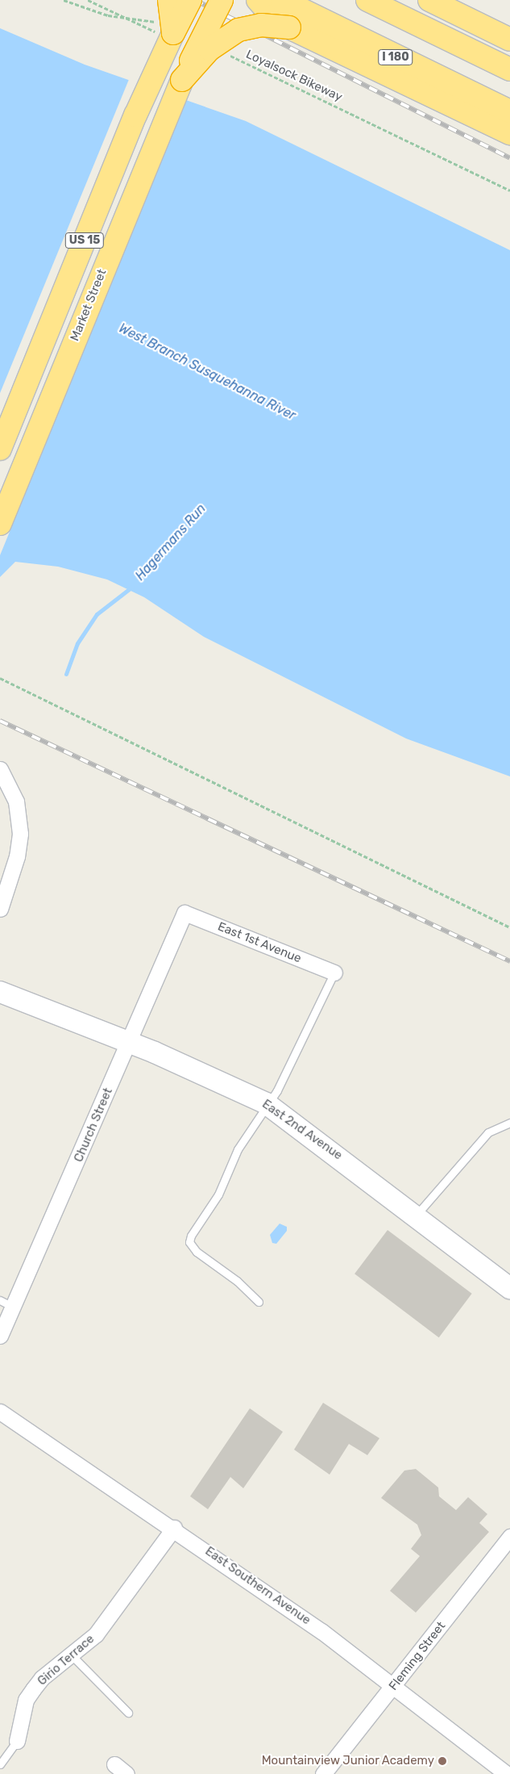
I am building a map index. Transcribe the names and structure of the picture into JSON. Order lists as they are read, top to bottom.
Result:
{
  "streets": {
    "highway": ["I 180", "US 15", "Market Street"],
    "street": [
      "East 1st Avenue",
      "Church Street",
      "East 2nd Avenue",
      "East Southern Avenue",
      "Fleming Street",
      "Girio Terrace"
    ],
    "path": ["Loyalsock Bikeway"]
  },
  "crossings": [
    ["East 1st Avenue", "Church Street"],
    ["Church Street", "East 2nd Avenue"],
    ["East Southern Avenue", "Fleming Street"],
    ["East Southern Avenue", "Girio Terrace"]
  ],
  "water": ["West Branch Susquehanna River", "Hagermans Run"],
  "places": ["Mountainview Junior Academy"]
}
